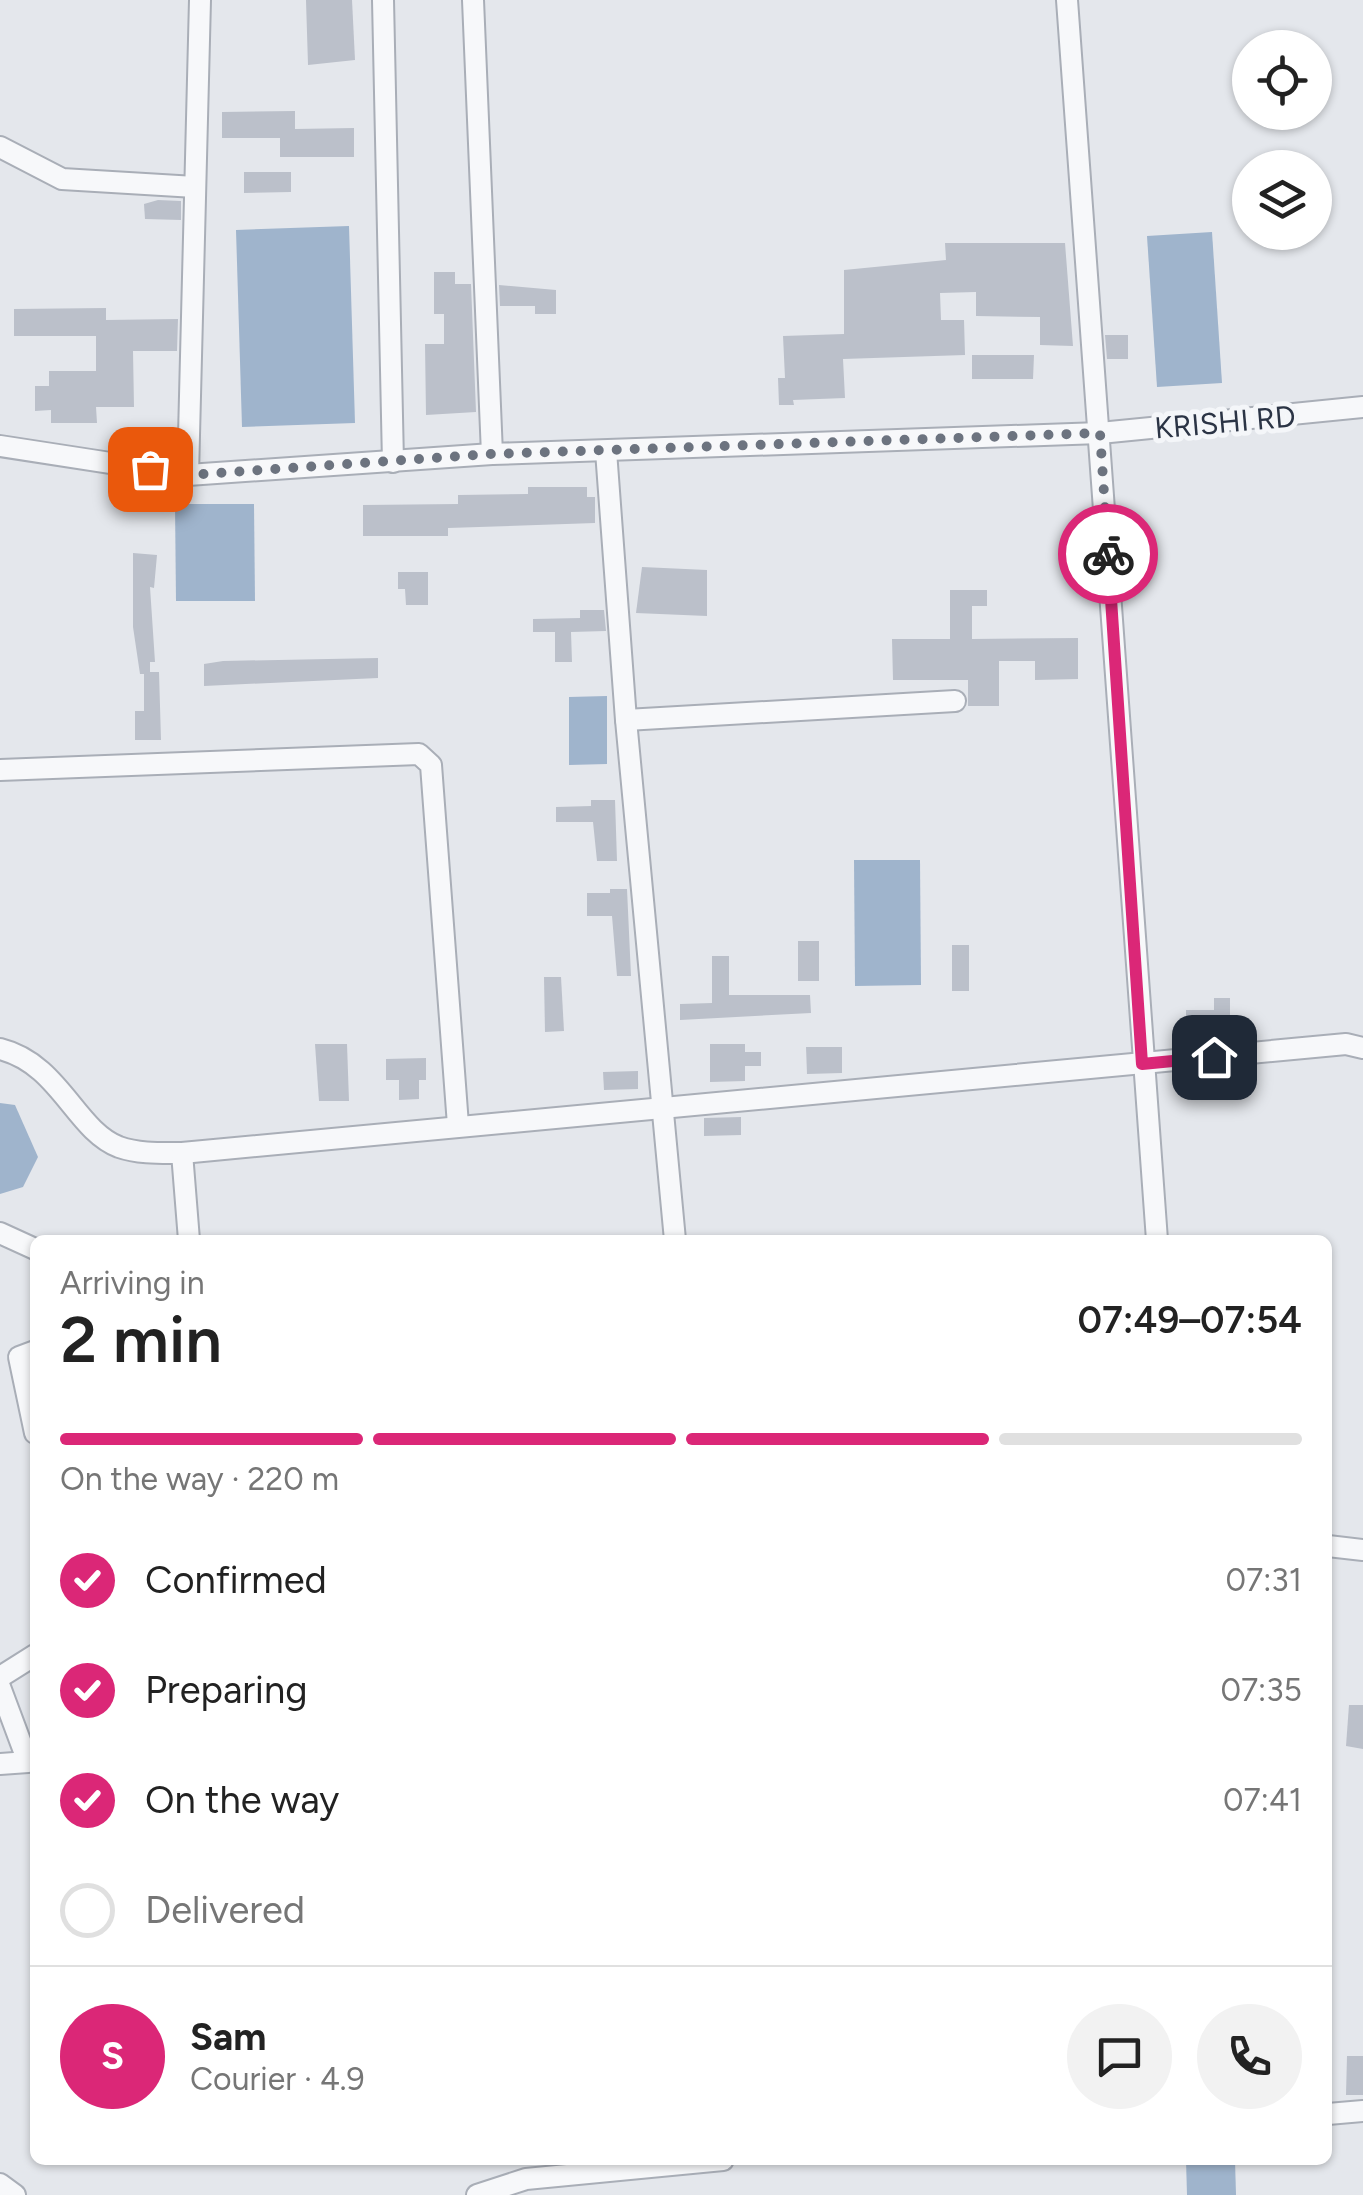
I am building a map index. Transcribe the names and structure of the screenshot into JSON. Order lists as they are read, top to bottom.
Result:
{
  "streets": {
    "street": ["KRISHI RD"]
  },
  "page": {
    "heading": ["2 min", "Arriving in", "07:49–07:54"],
    "panel": ["Sam", "Courier · 4.9"],
    "bar": "On the way · 220 m",
    "list": [
      ["Confirmed", "07:31"],
      ["Preparing", "07:35"],
      ["On the way", "07:41"],
      "Delivered"
    ],
    "round": "S"
  }
}
